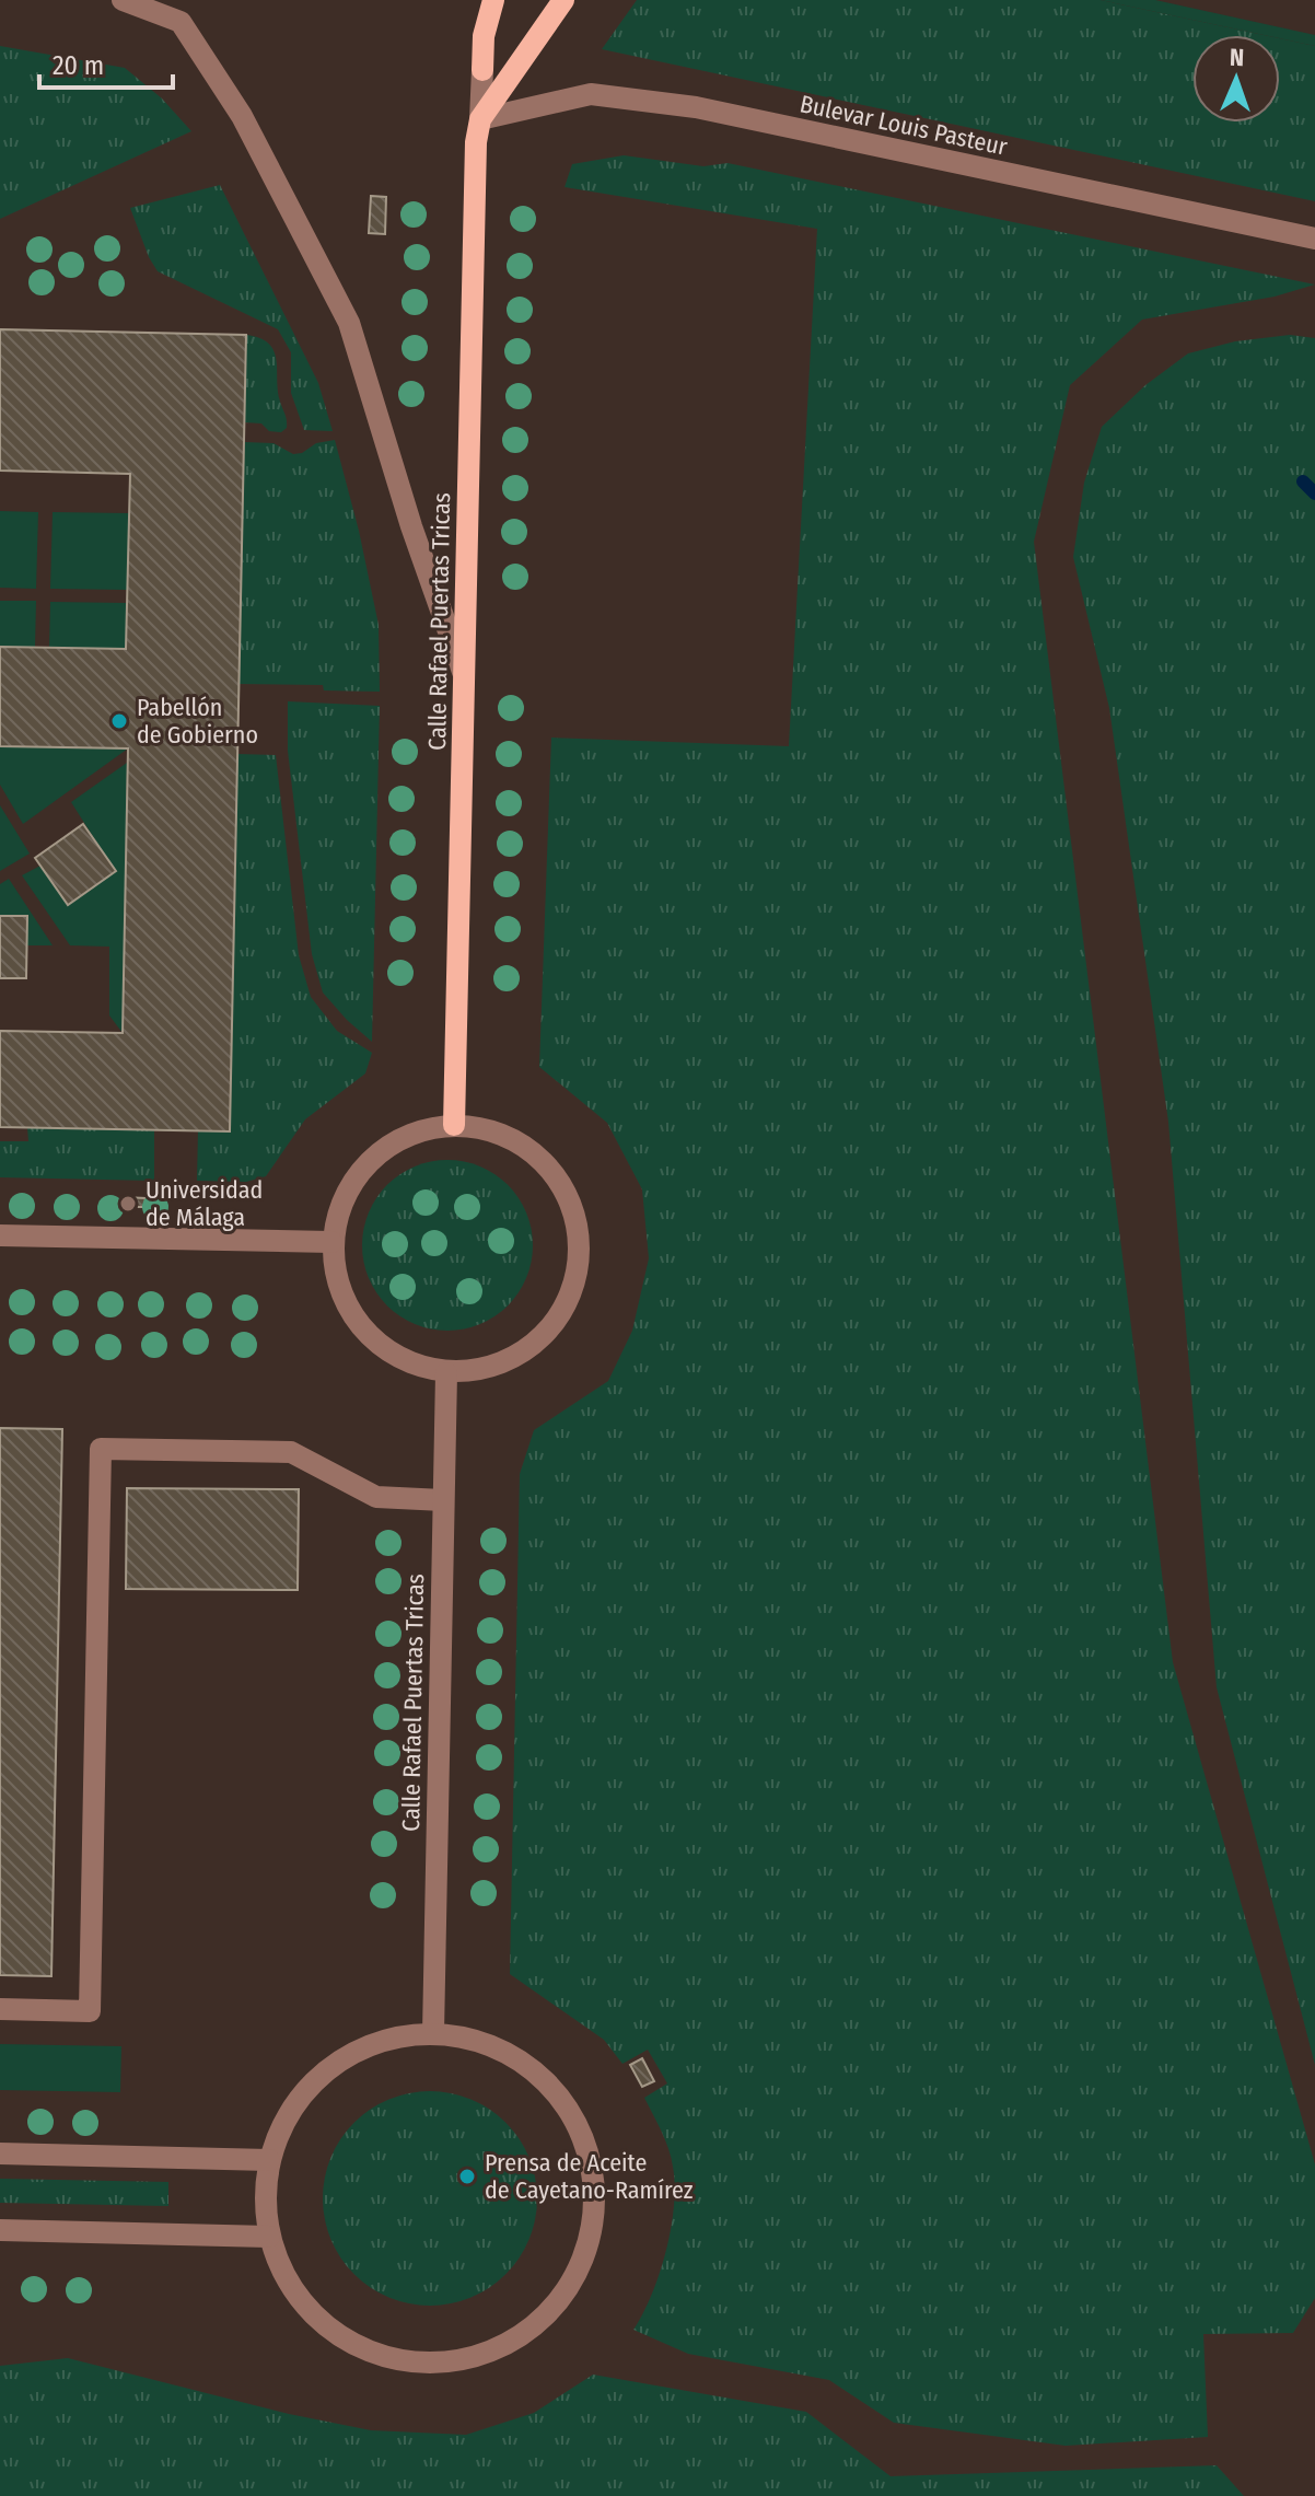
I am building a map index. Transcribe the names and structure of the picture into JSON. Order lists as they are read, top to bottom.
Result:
{
  "streets": {
    "main road": ["Calle Rafael Puertas Tricas"],
    "street": ["Bulevar Louis Pasteur"]
  },
  "crossings": [
    ["Bulevar Louis Pasteur", "Calle Rafael Puertas Tricas"]
  ],
  "places": ["Pabellón de Gobierno", "Universidad de Málaga", "Prensa de Aceite de Cayetano-Ramírez"],
  "scale_bar": "20 m",
  "north": "top"
}
